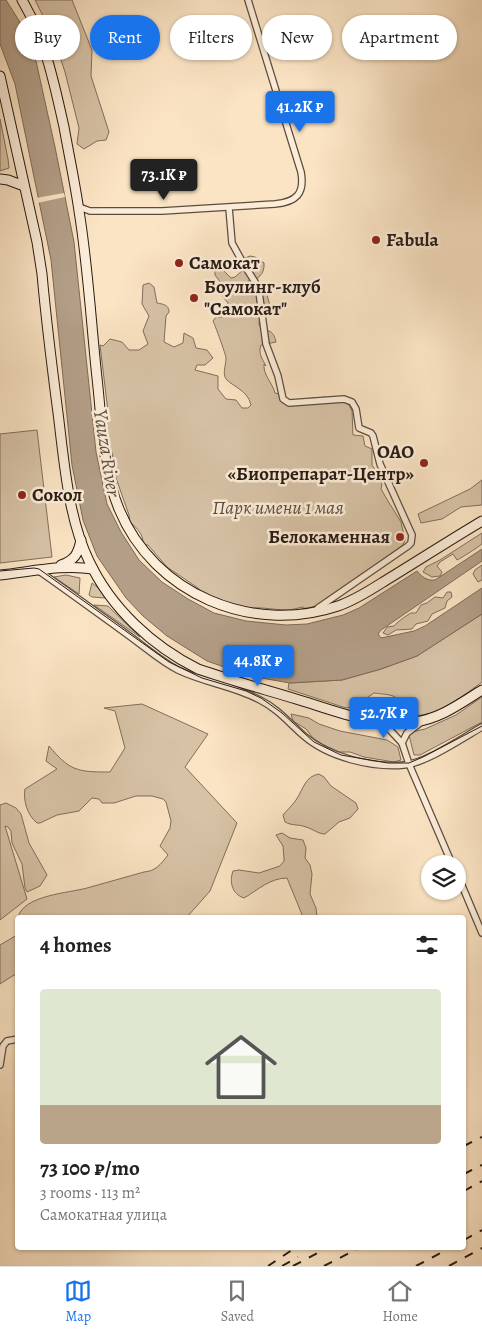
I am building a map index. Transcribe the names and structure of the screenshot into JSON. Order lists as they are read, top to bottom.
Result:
{
  "water": ["Yauza River"],
  "parks": ["Парк имени 1 мая"],
  "places": [
    "Fabula",
    "Самокат",
    "Боулинг-клуб \"Самокат\"",
    "ОАО «Биопрепарат-Центр»",
    "Сокол",
    "Белокаменная"
  ],
  "page": {
    "chip": [
      "Buy",
      "Rent",
      "Filters",
      "New",
      "Apartment"
    ],
    "price": [
      "41.2K ₽",
      "73.1K ₽",
      "44.8K ₽",
      "52.7K ₽"
    ],
    "heading": "4 homes",
    "list": [
      {
        "name": "73 100 ₽/mo",
        "note": "3 rooms · 113 m² · Самокатная улица"
      }
    ],
    "tabs": ["Map", "Saved", "Home"]
  }
}
